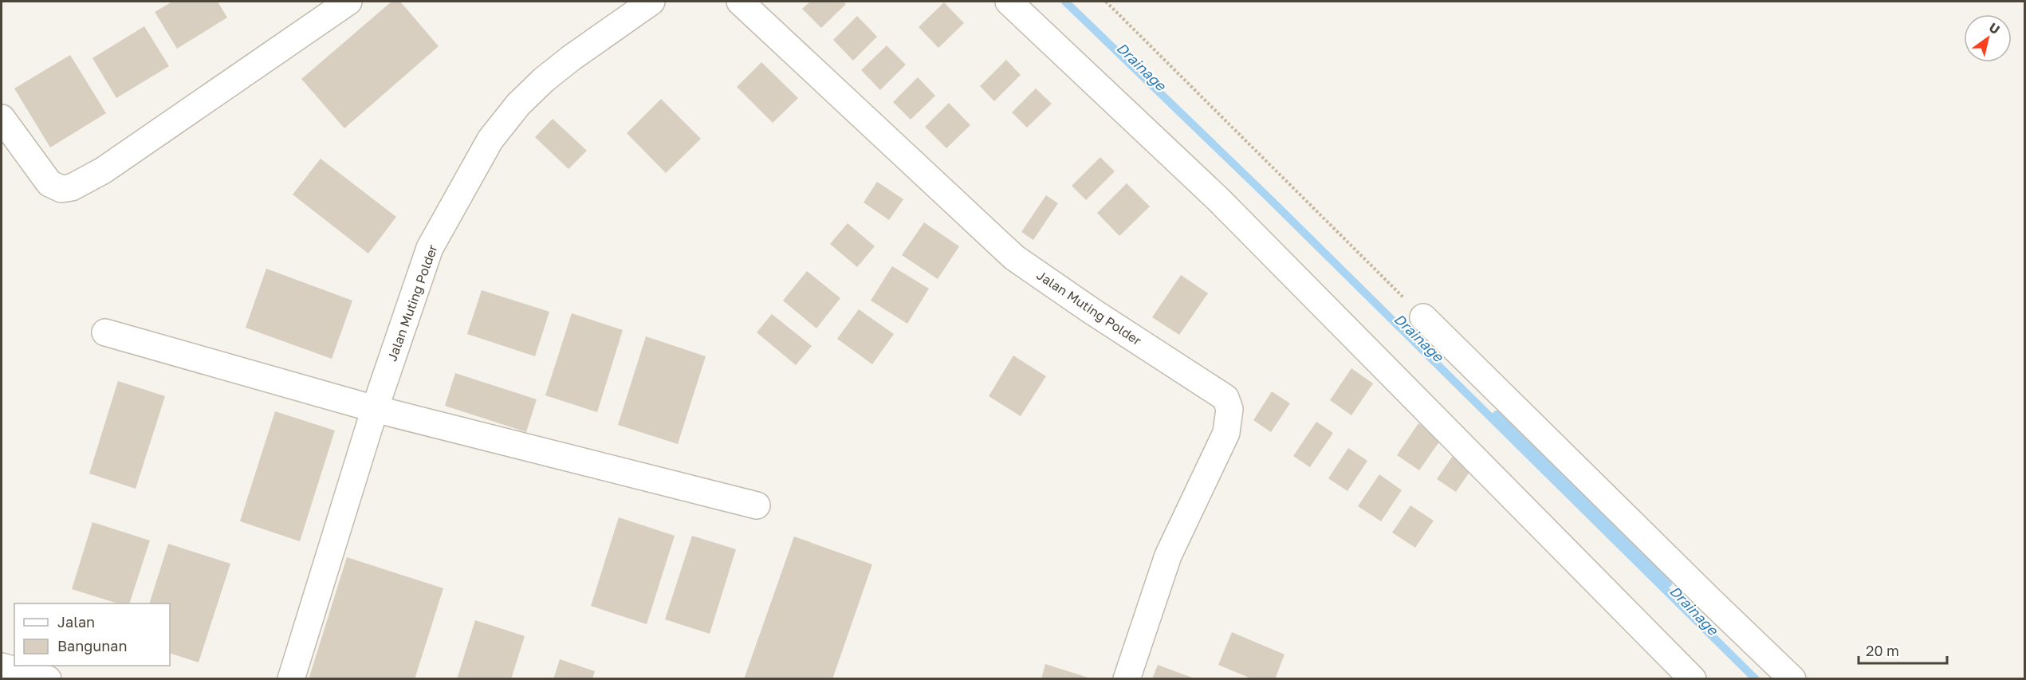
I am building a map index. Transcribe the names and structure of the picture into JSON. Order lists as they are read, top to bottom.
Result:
{
  "streets": {
    "street": ["Jalan Muting Polder"]
  },
  "water": ["Drainage"],
  "legend": ["Jalan", "Bangunan"],
  "scale_bar": "20 m",
  "north": "top right"
}
